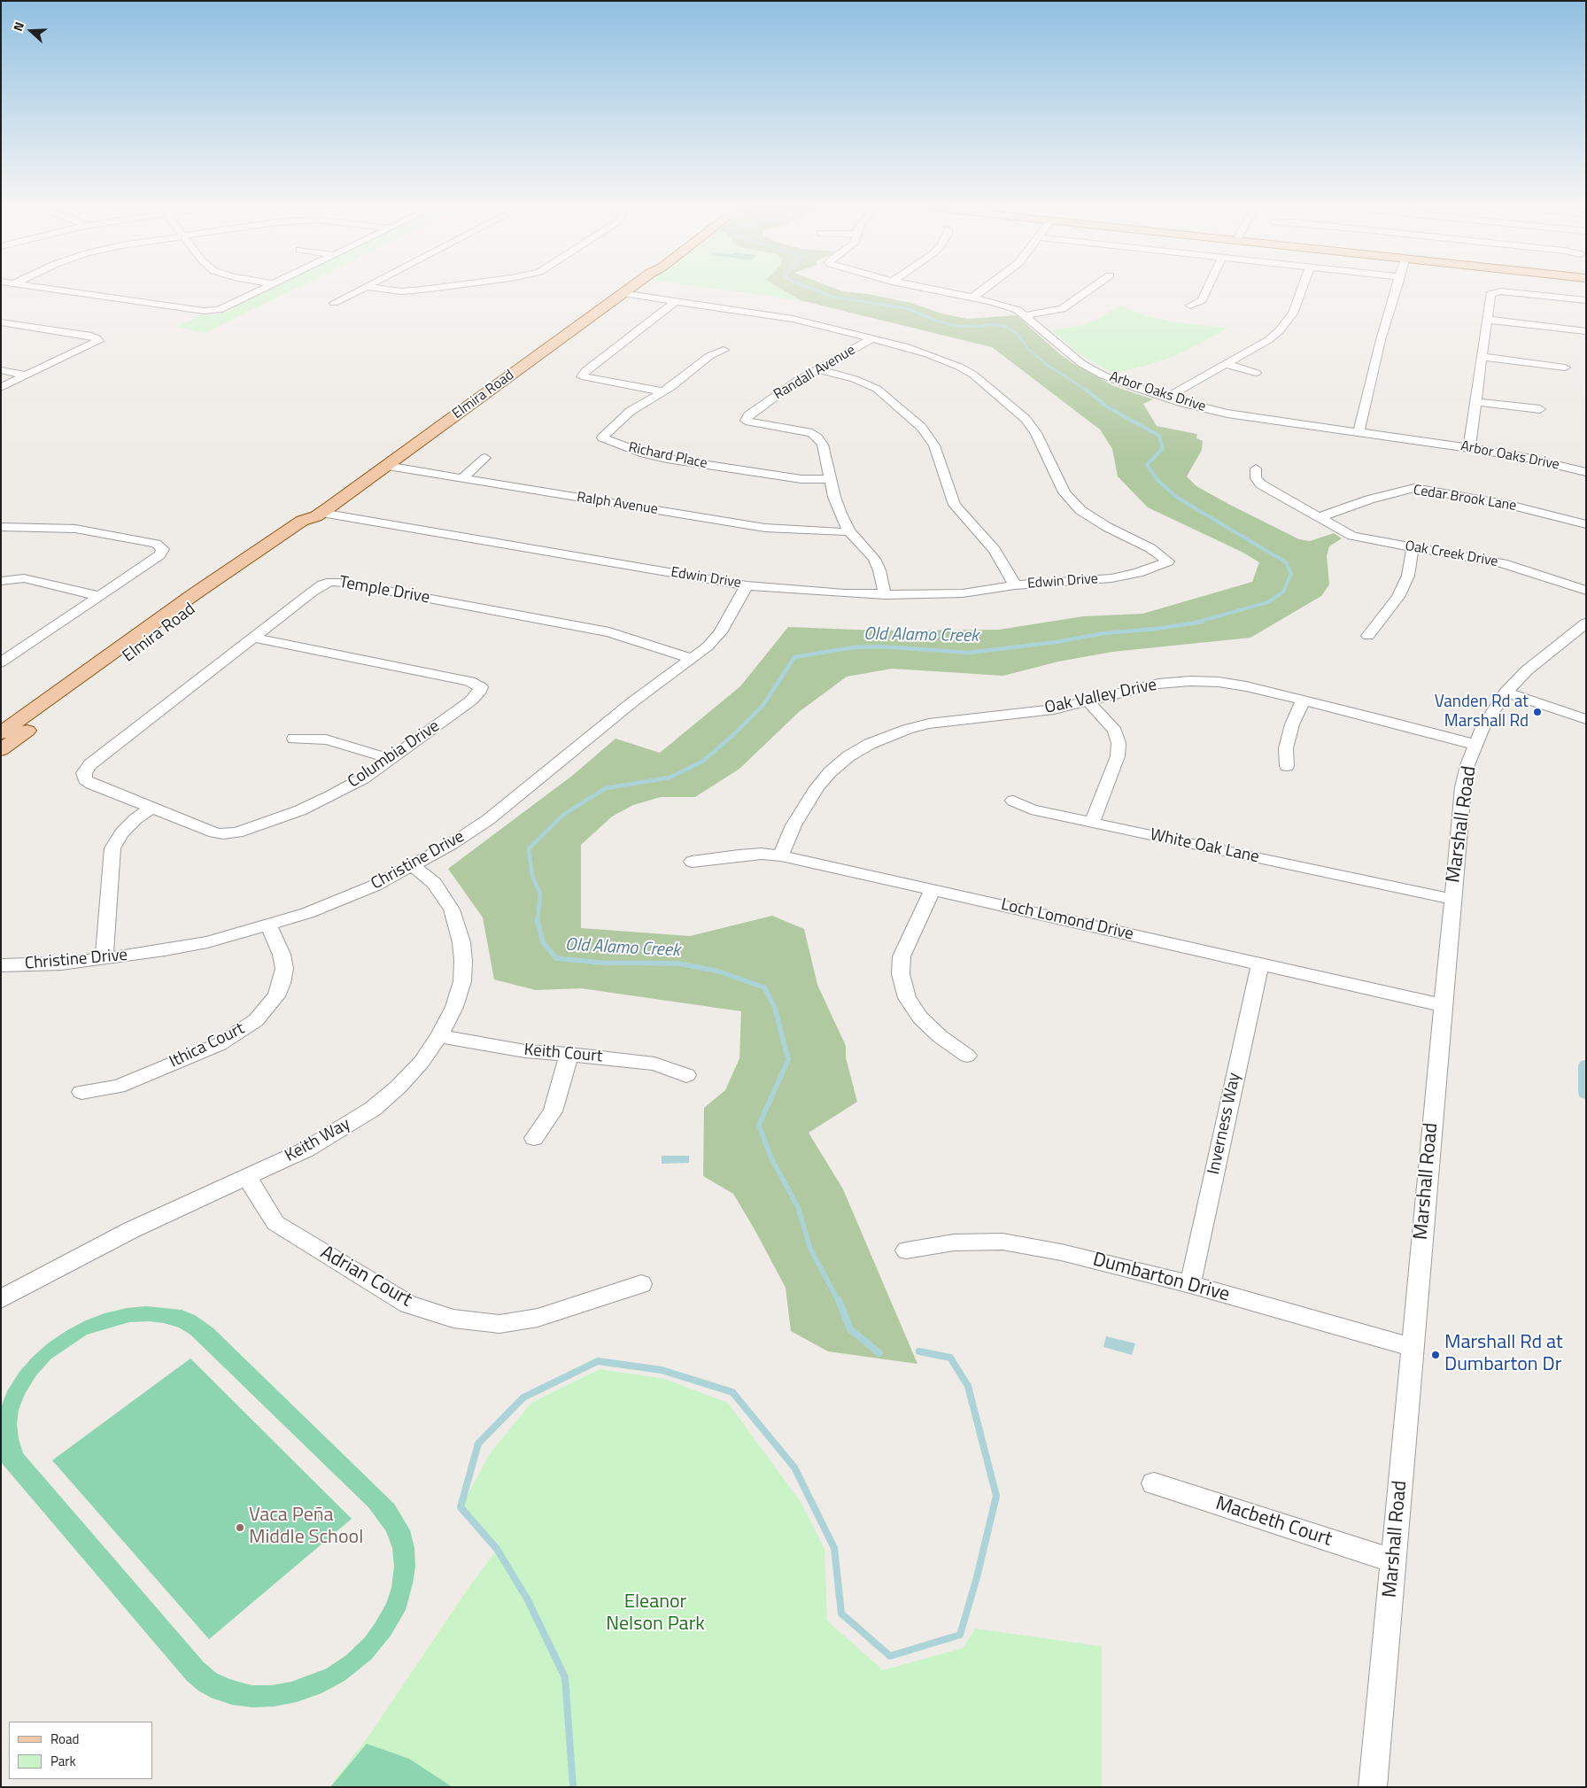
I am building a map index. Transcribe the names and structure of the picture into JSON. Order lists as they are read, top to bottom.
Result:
{
  "streets": {
    "main road": ["Elmira Road"],
    "street": [
      "Randall Avenue",
      "Arbor Oaks Drive",
      "Richard Place",
      "Cedar Brook Lane",
      "Ralph Avenue",
      "Oak Creek Drive",
      "Edwin Drive",
      "Temple Drive",
      "Oak Valley Drive",
      "Columbia Drive",
      "Marshall Road",
      "White Oak Lane",
      "Christine Drive",
      "Loch Lomond Drive",
      "Ithica Court",
      "Keith Court",
      "Inverness Way",
      "Keith Way",
      "Adrian Court",
      "Dumbarton Drive",
      "Macbeth Court"
    ]
  },
  "crossings": [
    ["Randall Avenue", "Richard Place"],
    ["Randall Avenue", "Ralph Avenue"],
    ["Randall Avenue", "Edwin Drive"],
    ["Elmira Road", "Ralph Avenue"],
    ["Elmira Road", "Edwin Drive"],
    ["Cedar Brook Lane", "Oak Creek Drive"],
    ["Edwin Drive", "Christine Drive"],
    ["Temple Drive", "Columbia Drive"],
    ["Temple Drive", "Christine Drive"],
    ["Oak Valley Drive", "Marshall Road"],
    ["Oak Valley Drive", "Loch Lomond Drive"],
    ["Marshall Road", "White Oak Lane"],
    ["Marshall Road", "Loch Lomond Drive"],
    ["Marshall Road", "Dumbarton Drive"],
    ["Marshall Road", "Macbeth Court"],
    ["Christine Drive", "Ithica Court"],
    ["Christine Drive", "Keith Way"],
    ["Loch Lomond Drive", "Inverness Way"],
    ["Keith Court", "Keith Way"],
    ["Inverness Way", "Dumbarton Drive"],
    ["Keith Way", "Adrian Court"]
  ],
  "water": ["Old Alamo Creek"],
  "parks": ["Eleanor Nelson Park"],
  "places": ["Vanden Rd at Marshall Rd", "Marshall Rd at Dumbarton Dr", "Vaca Peña Middle School"],
  "legend": ["Road", "Park"],
  "north": "left"
}
